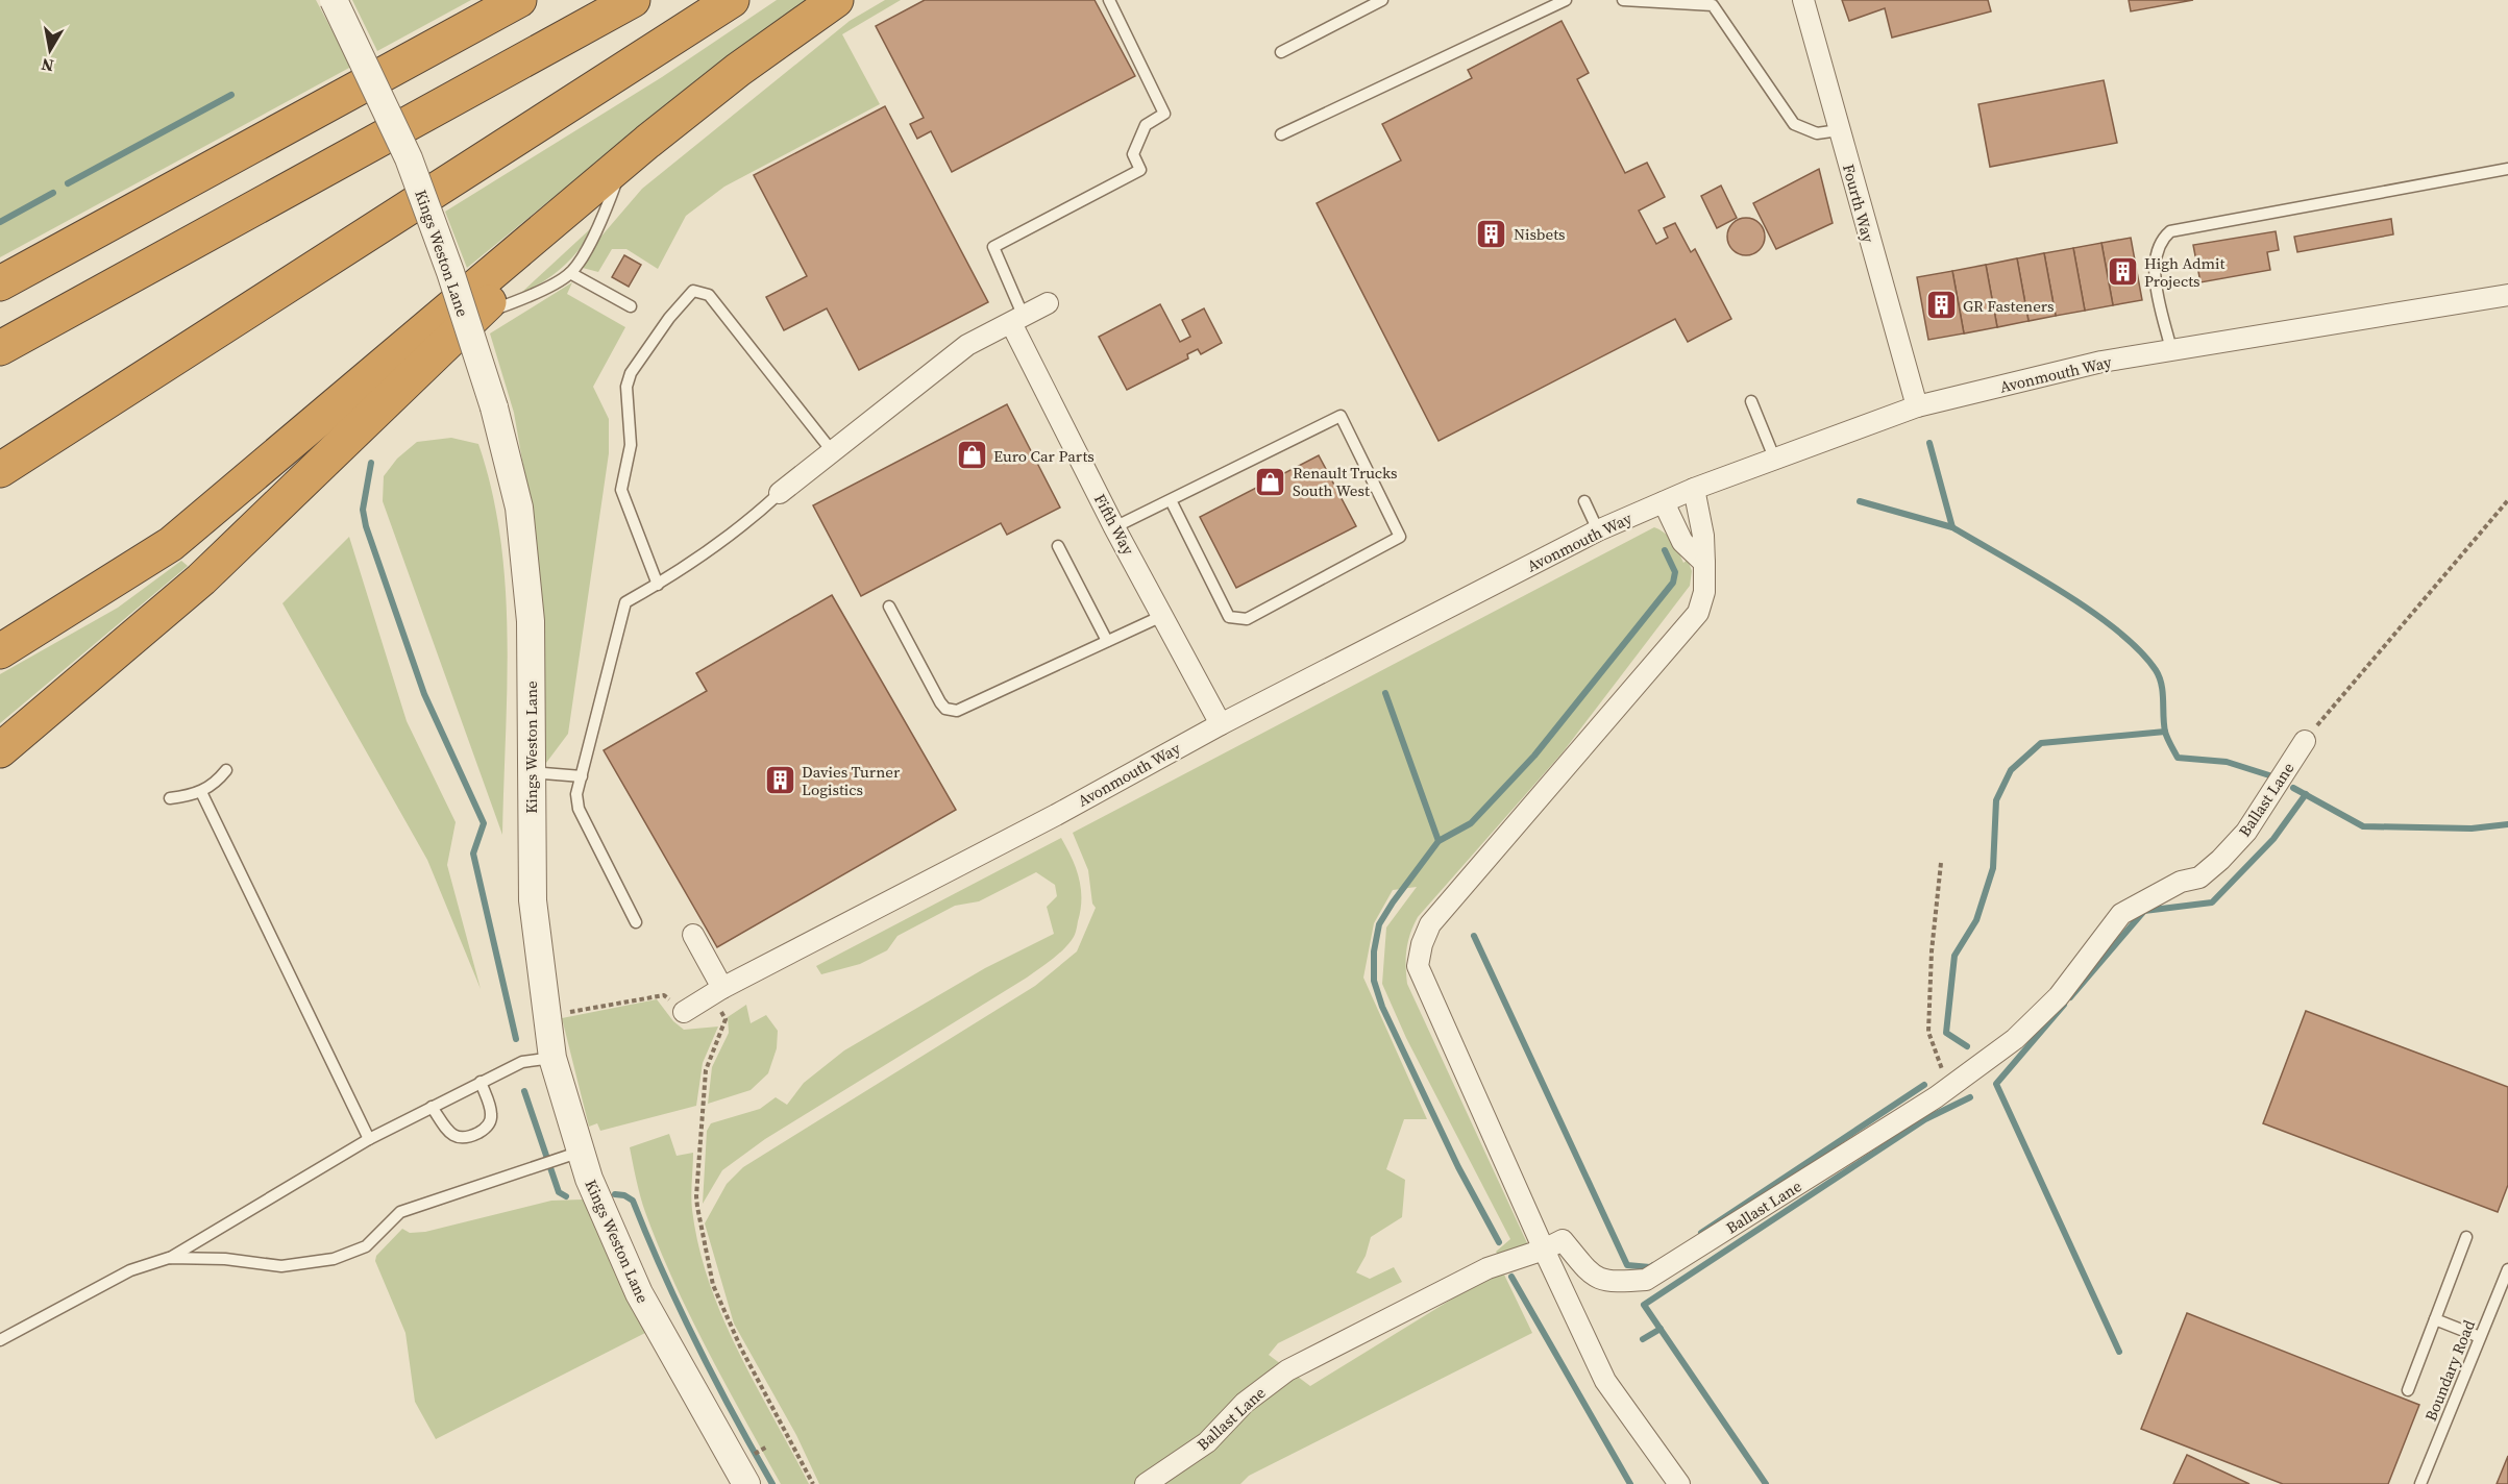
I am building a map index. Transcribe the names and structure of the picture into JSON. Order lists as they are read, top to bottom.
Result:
{
  "streets": {
    "street": [
      "Fourth Way",
      "Kings Weston Lane",
      "Avonmouth Way",
      "Fifth Way",
      "Ballast Lane"
    ],
    "lane": ["Boundary Road"]
  },
  "crossings": [
    ["Fourth Way", "Avonmouth Way"],
    ["Avonmouth Way", "Fifth Way"]
  ],
  "places": {
    "building": [
      "Nisbets",
      "High Admit Projects",
      "GR Fasteners",
      "Davies Turner Logistics"
    ],
    "shop": ["Euro Car Parts", "Renault Trucks South West"]
  },
  "north": "bottom"
}
